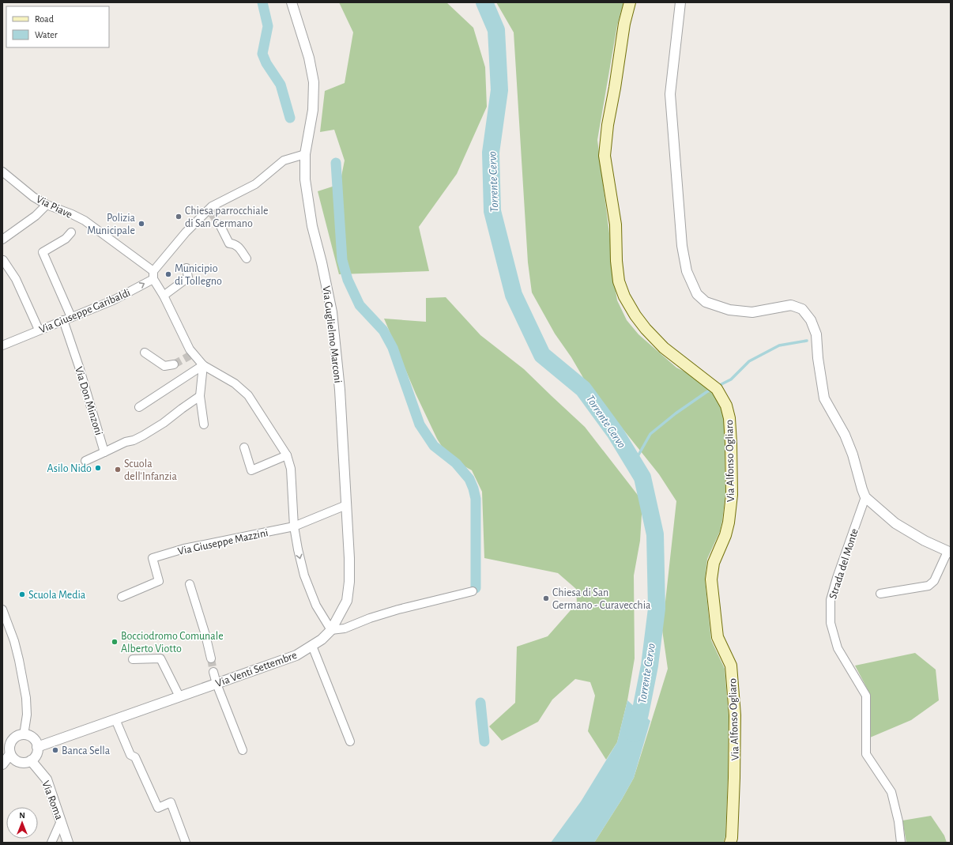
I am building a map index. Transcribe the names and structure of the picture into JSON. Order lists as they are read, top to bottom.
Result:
{
  "streets": {
    "main road": ["Via Alfonso Ogliaro"],
    "street": [
      "Via Piave",
      "Via Giuseppe Garibaldi",
      "Via Guglielmo Marconi",
      "Via Don Minzoni",
      "Via Giuseppe Mazzini",
      "Strada del Monte",
      "Via Venti Settembre",
      "Via Roma"
    ]
  },
  "crossings": [
    ["Via Piave", "Via Giuseppe Garibaldi"],
    ["Via Giuseppe Garibaldi", "Via Guglielmo Marconi"],
    ["Via Giuseppe Garibaldi", "Via Don Minzoni"],
    ["Via Guglielmo Marconi", "Via Giuseppe Mazzini"],
    ["Via Guglielmo Marconi", "Via Venti Settembre"],
    ["Via Venti Settembre", "Via Roma"]
  ],
  "water": ["Torrente Cervo"],
  "places": [
    "Chiesa parrocchiale di San Germano",
    "Polizia Municipale",
    "Municipio di Tollegno",
    "Asilo Nido",
    "Scuola dell'Infanzia",
    "Scuola Media",
    "Chiesa di San Germano - Curavecchia",
    "Bocciodromo Comunale Alberto Viotto",
    "Banca Sella"
  ],
  "legend": ["Road", "Water"],
  "north": "top"
}
